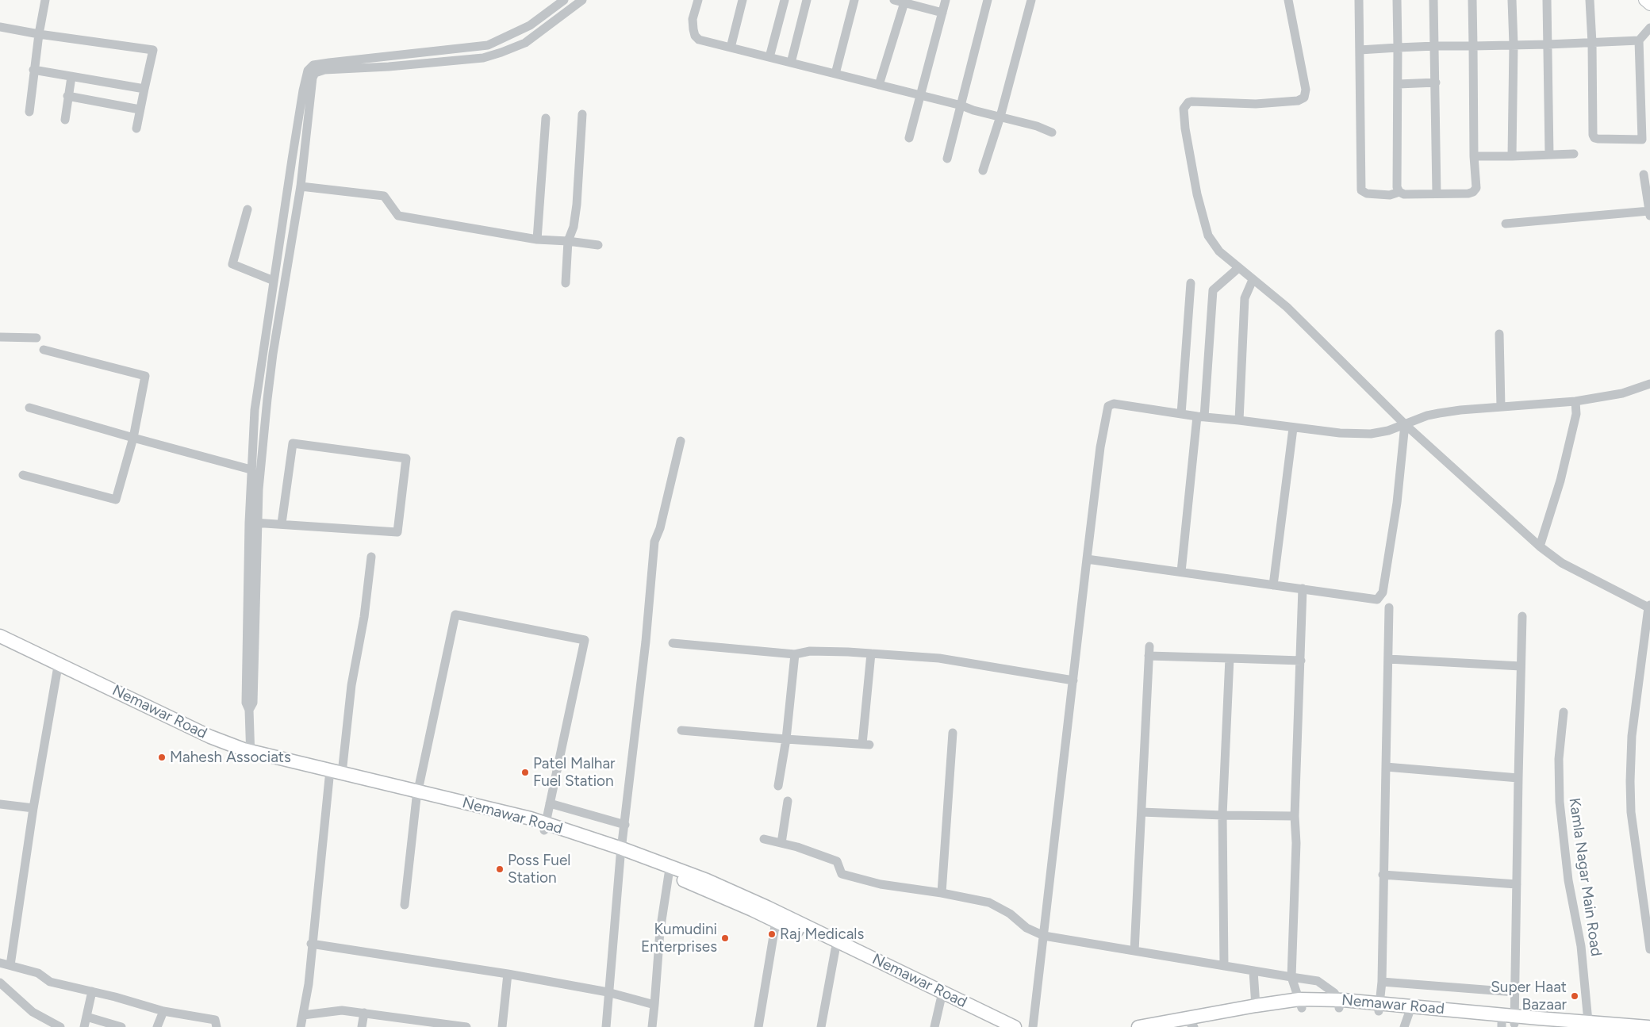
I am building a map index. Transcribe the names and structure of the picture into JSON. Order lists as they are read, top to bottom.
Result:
{
  "streets": {
    "highway": ["Nemawar Road"],
    "street": ["Kamla Nagar Main Road"]
  },
  "crossings": [
    ["Nemawar Road", "Kamla Nagar Main Road"]
  ],
  "places": [
    "Mahesh Associats",
    "Patel Malhar Fuel Station",
    "Poss Fuel Station",
    "Raj Medicals",
    "Kumudini Enterprises",
    "Super Haat Bazaar"
  ]
}
